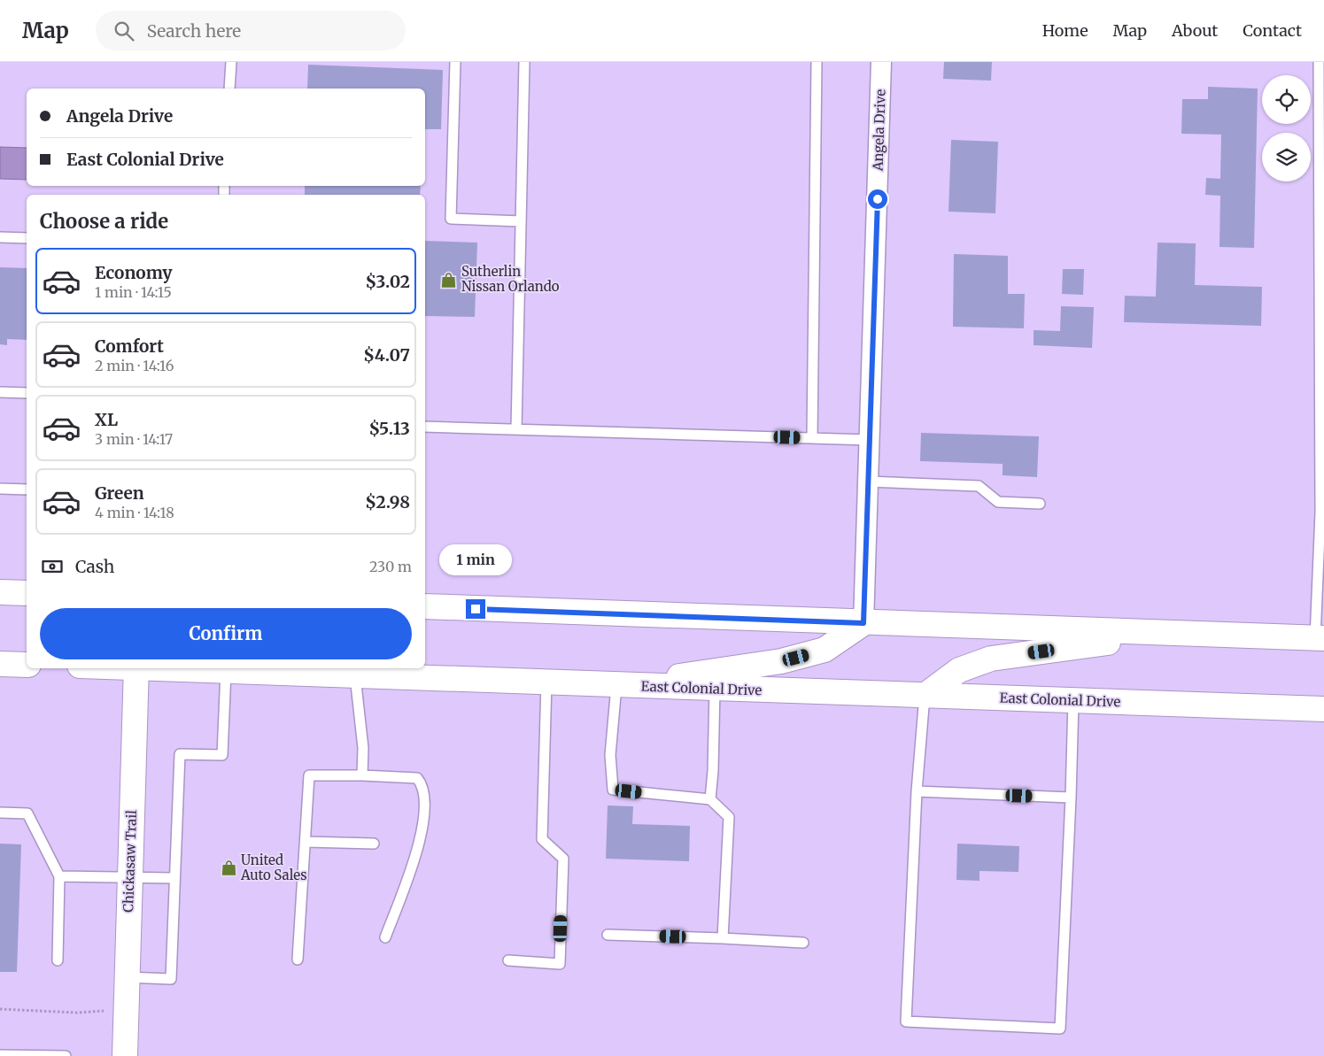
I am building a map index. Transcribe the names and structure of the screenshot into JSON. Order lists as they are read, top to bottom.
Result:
{
  "streets": {
    "main road": ["East Colonial Drive", "Chickasaw Trail"],
    "street": ["Angela Drive"]
  },
  "places": {
    "shop": ["Sutherlin Nissan Orlando", "United Auto Sales"]
  },
  "page": {
    "header": "Map",
    "search": "Search here",
    "nav": [
      "Home",
      "Map",
      "About",
      "Contact"
    ],
    "banner": ["Angela Drive", "East Colonial Drive"],
    "heading": "Choose a ride",
    "list": [
      {
        "name": "Economy",
        "note": "1 min · 14:15",
        "value": "$3.02"
      },
      {
        "name": "Comfort",
        "note": "2 min · 14:16",
        "value": "$4.07"
      },
      {
        "name": "XL",
        "note": "3 min · 14:17",
        "value": "$5.13"
      },
      {
        "name": "Green",
        "note": "4 min · 14:18",
        "value": "$2.98"
      }
    ],
    "pay": ["Cash", "230 m"],
    "bubble": "1 min",
    "buttons": "Confirm"
  }
}
